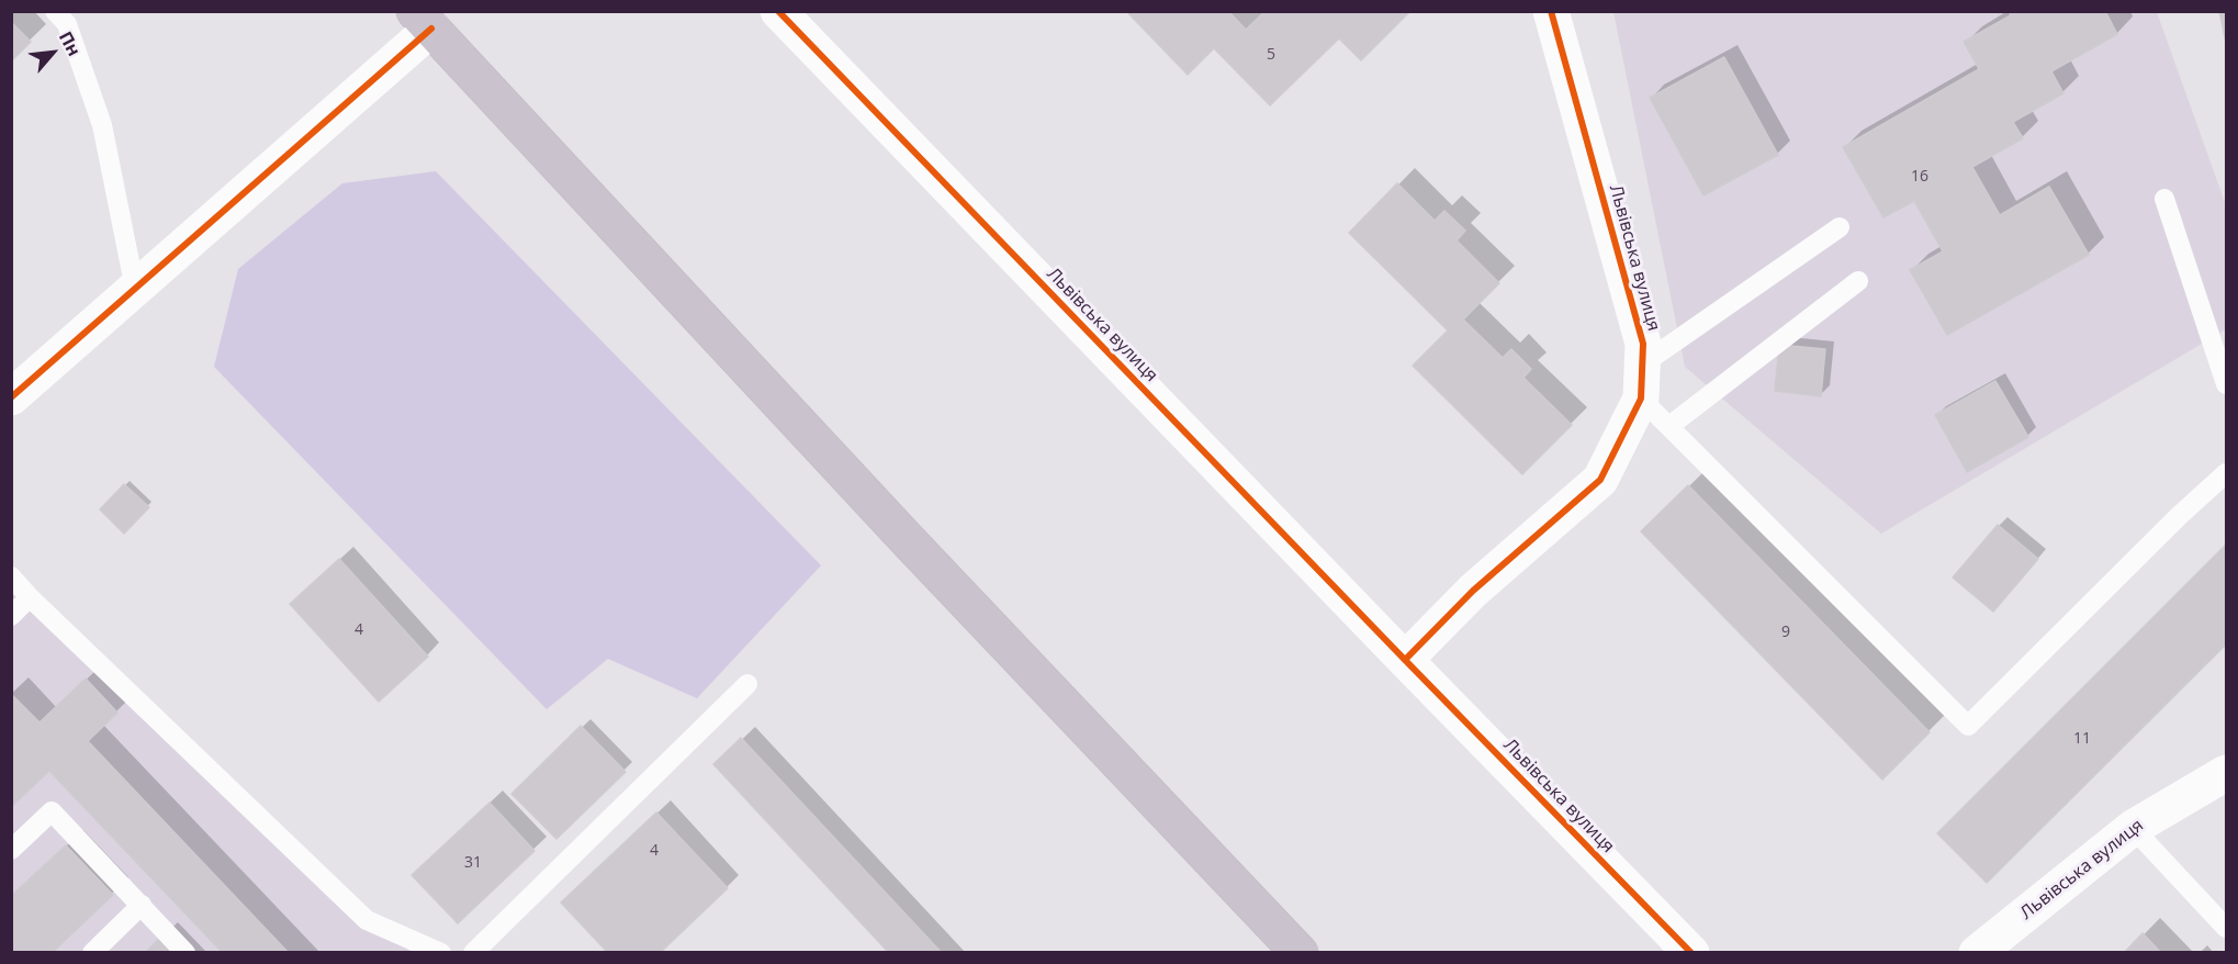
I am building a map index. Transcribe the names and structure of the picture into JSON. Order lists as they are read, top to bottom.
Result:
{
  "streets": {
    "street": ["Львівська вулиця"]
  },
  "house_numbers": [
    "5",
    "16",
    "4",
    "9",
    "11",
    "4",
    "31"
  ],
  "north": "top right"
}
